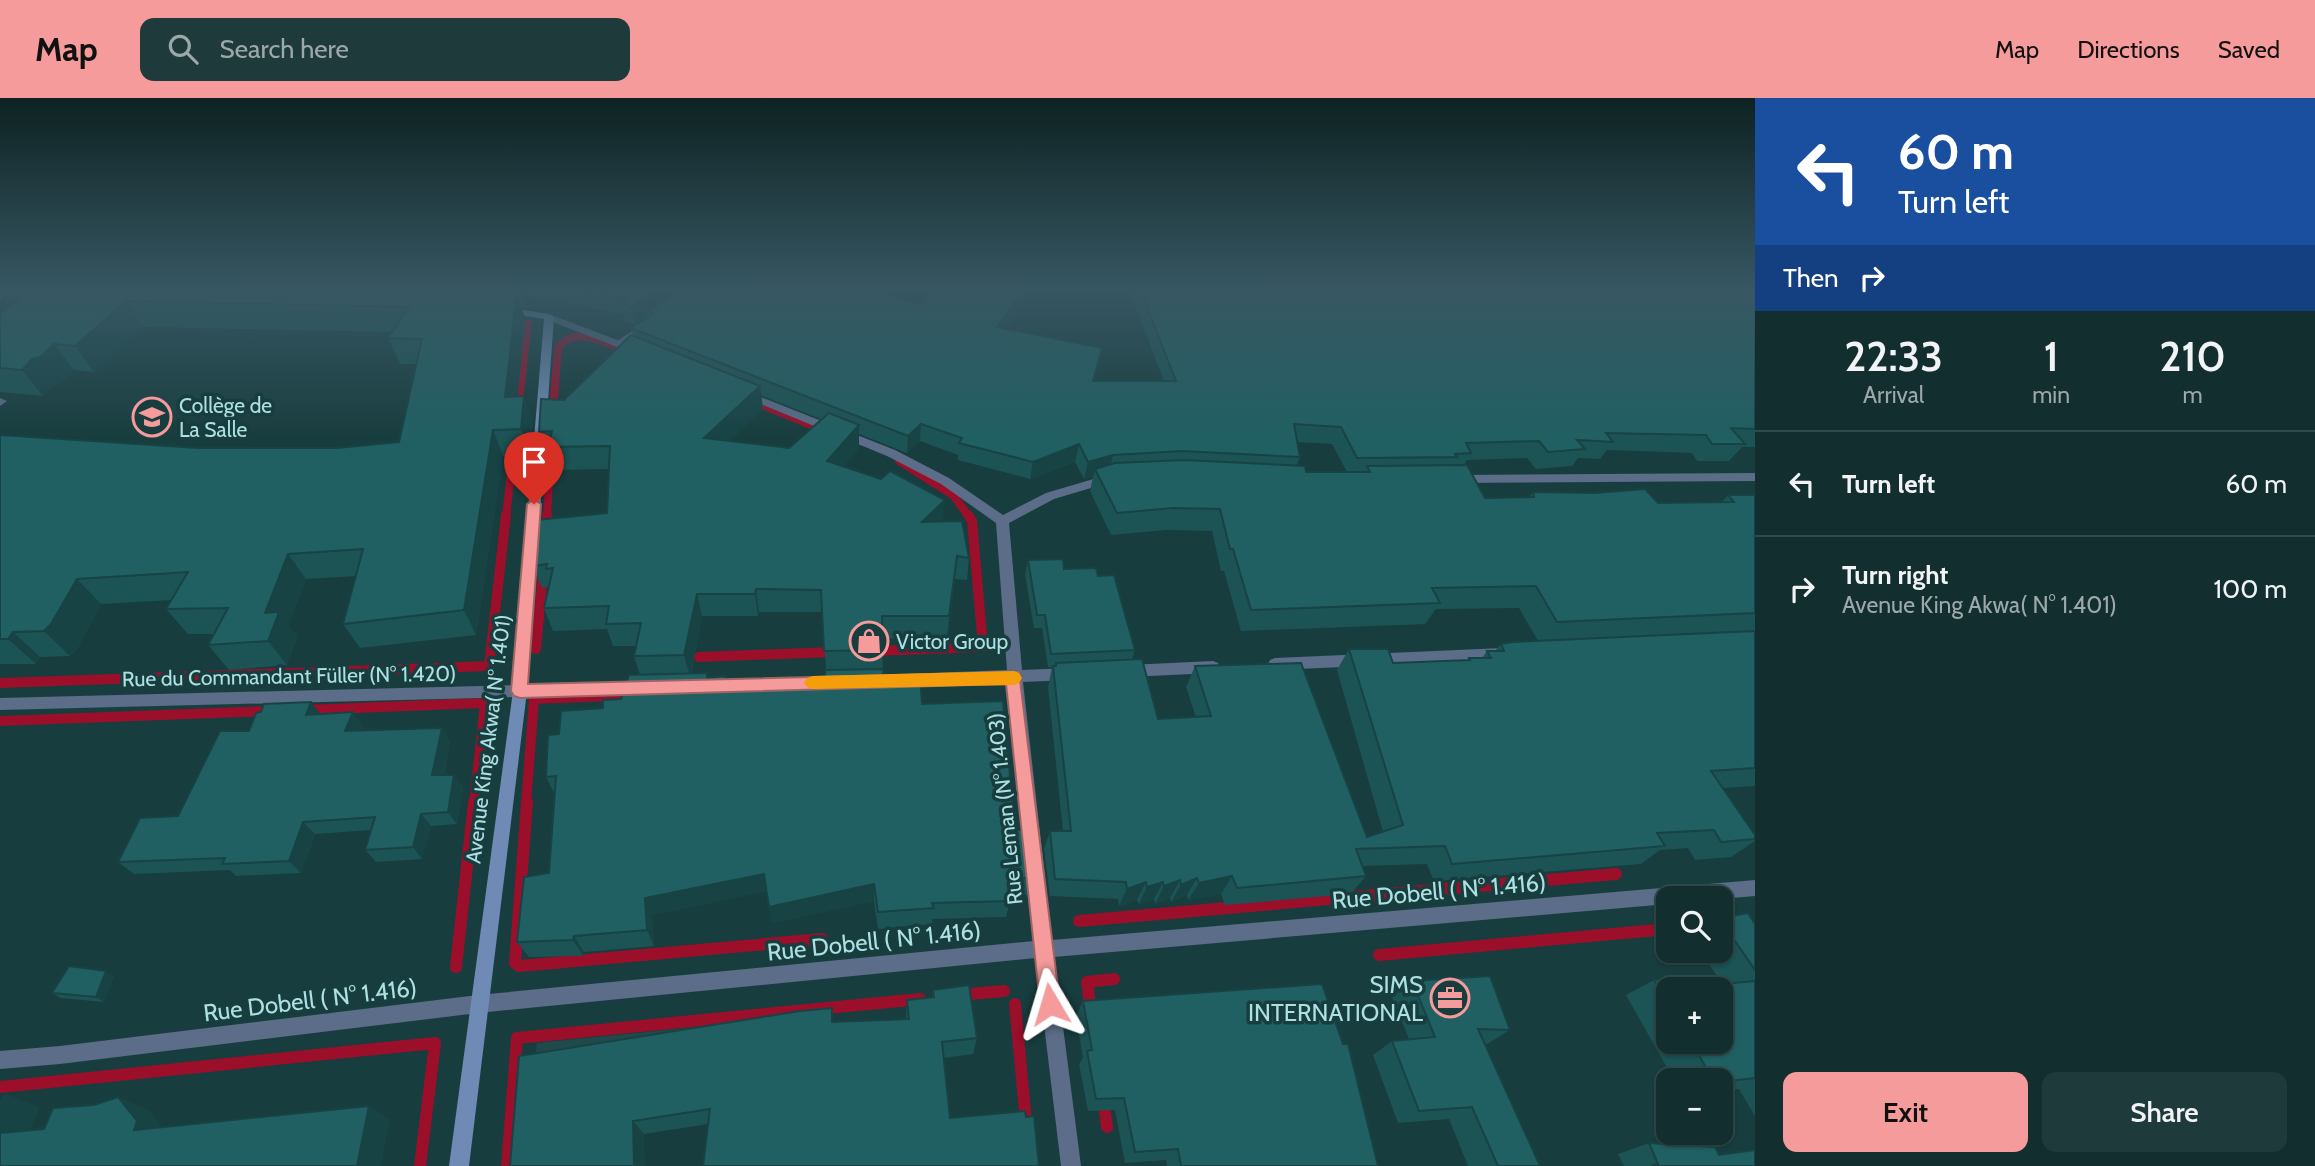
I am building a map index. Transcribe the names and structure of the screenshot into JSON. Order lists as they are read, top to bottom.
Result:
{
  "streets": {
    "street": [
      "Rue du Commandant Füller (N° 1.420)",
      "Avenue King Akwa( N° 1.401)",
      "Rue Leman (N° 1.403)",
      "Rue Dobell ( N° 1.416)"
    ]
  },
  "crossings": [
    ["Rue du Commandant Füller (N° 1.420)", "Avenue King Akwa( N° 1.401)"],
    ["Avenue King Akwa( N° 1.401)", "Rue Dobell ( N° 1.416)"],
    ["Rue Leman (N° 1.403)", "Rue Dobell ( N° 1.416)"]
  ],
  "places": {
    "school or university": ["Collège de La Salle"],
    "shop": ["Victor Group"],
    "office": ["SIMS INTERNATIONAL"]
  },
  "page": {
    "header": "Map",
    "search": "Search here",
    "nav": ["Map", "Directions", "Saved"],
    "turn": ["60 m", "Turn left"],
    "then": "Then",
    "eta": [
      "22:33",
      "Arrival",
      "1",
      "min",
      "210",
      "m"
    ],
    "list": [
      {
        "name": "Turn left",
        "value": "60 m"
      },
      {
        "name": "Turn right",
        "note": "Avenue King Akwa( N° 1.401)",
        "value": "100 m"
      }
    ],
    "map_buttons": ["+", "−"],
    "buttons": ["Exit", "Share"]
  }
}
